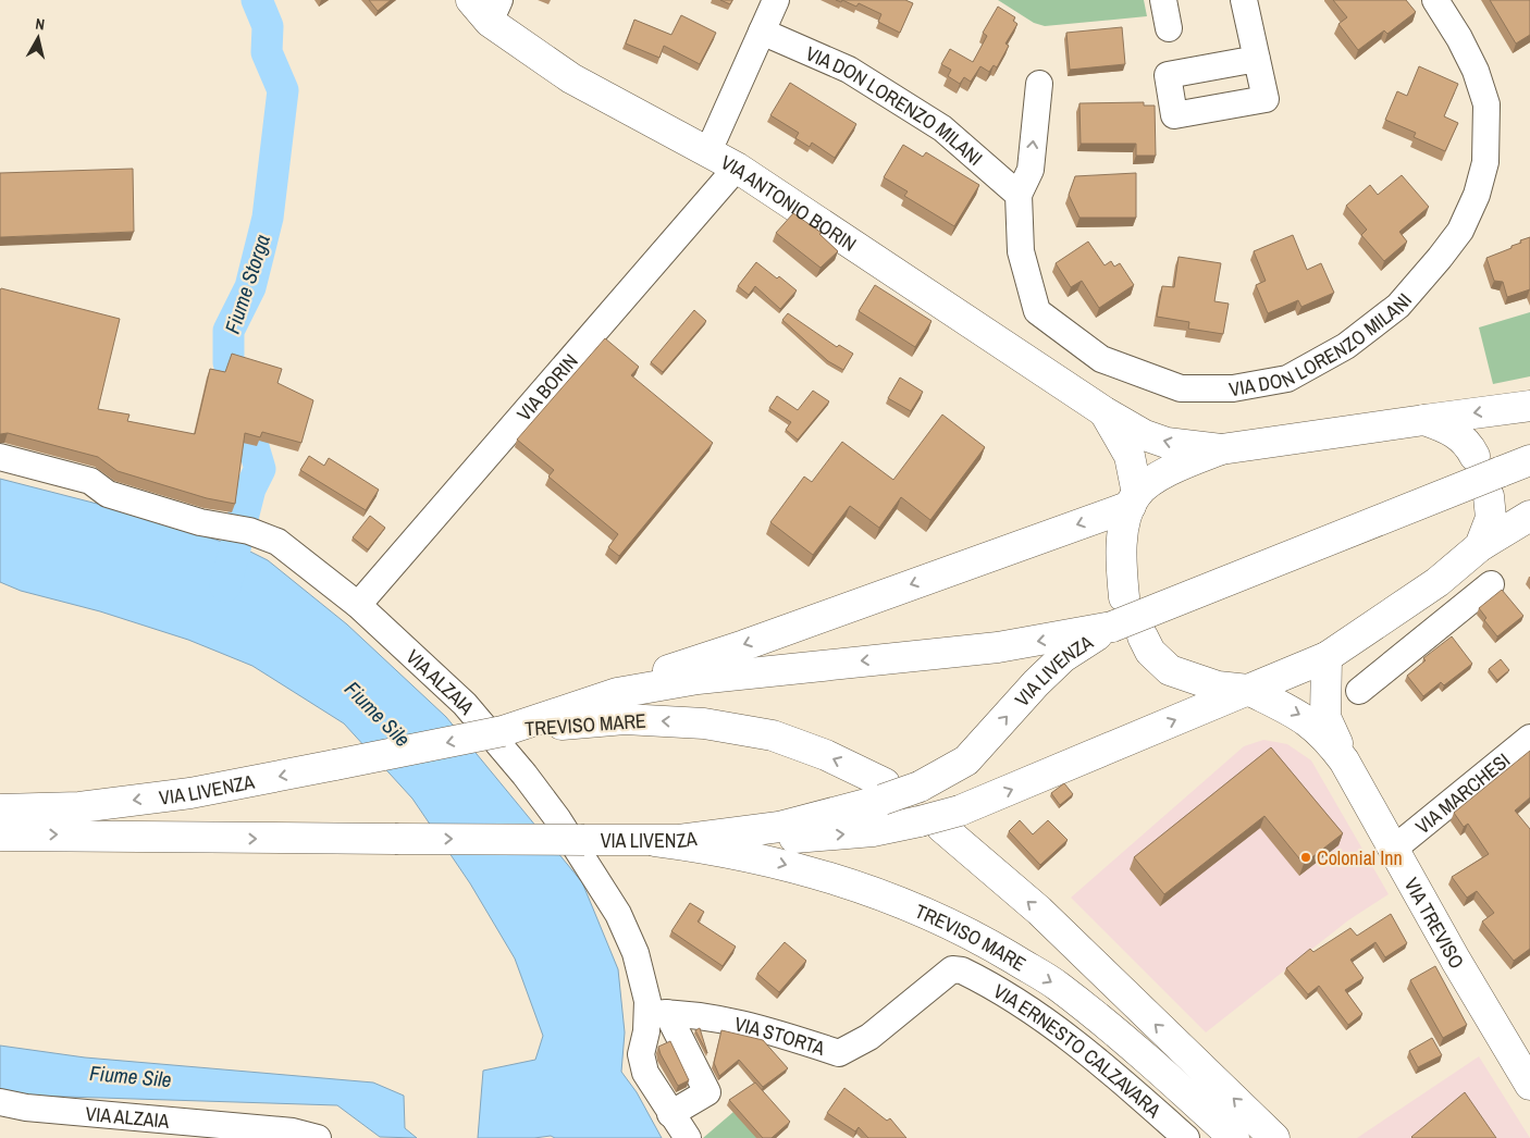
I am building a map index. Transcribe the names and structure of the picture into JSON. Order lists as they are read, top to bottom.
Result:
{
  "streets": {
    "main road": [
      "VIA ANTONIO BORIN",
      "VIA LIVENZA",
      "TREVISO MARE",
      "VIA TREVISO"
    ],
    "street": [
      "VIA DON LORENZO MILANI",
      "VIA BORIN",
      "VIA ALZAIA",
      "VIA MARCHESI",
      "VIA STORTA",
      "VIA ERNESTO CALZAVARA"
    ]
  },
  "crossings": [
    ["VIA ANTONIO BORIN", "VIA BORIN"],
    ["VIA BORIN", "VIA ALZAIA"],
    ["VIA LIVENZA", "TREVISO MARE"],
    ["VIA ALZAIA", "VIA STORTA"],
    ["VIA MARCHESI", "VIA TREVISO"],
    ["VIA STORTA", "VIA ERNESTO CALZAVARA"]
  ],
  "water": ["Fiume Storga", "Fiume Sile"],
  "places": ["Colonial Inn"],
  "north": "top"
}
